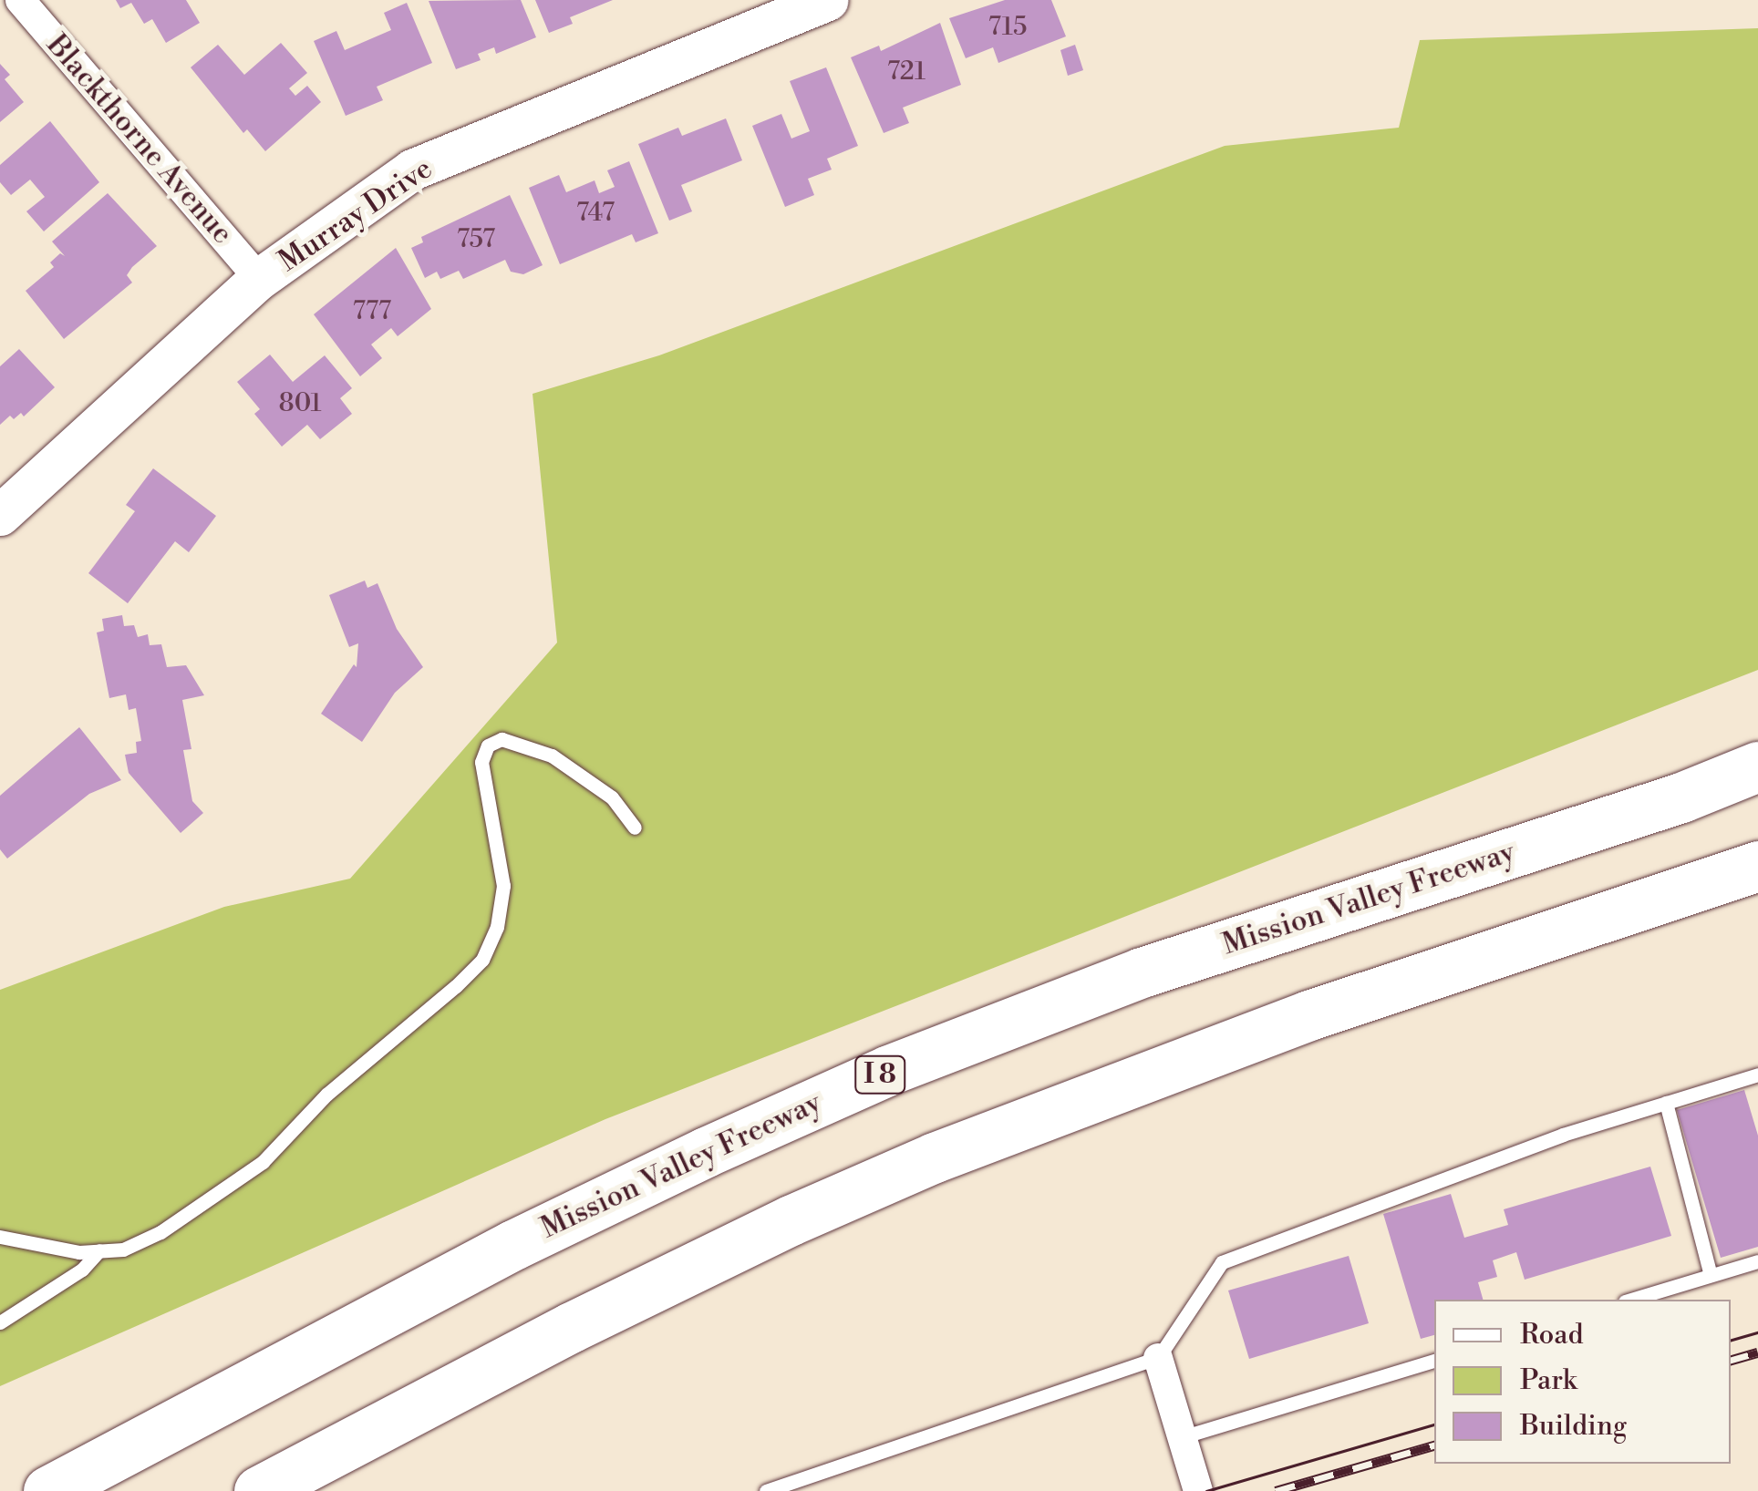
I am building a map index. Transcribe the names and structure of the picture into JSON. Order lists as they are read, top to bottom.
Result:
{
  "streets": {
    "highway": ["Mission Valley Freeway", "I 8"],
    "street": ["Blackthorne Avenue", "Murray Drive"]
  },
  "crossings": [
    ["Blackthorne Avenue", "Murray Drive"]
  ],
  "house_numbers": [
    "715",
    "721",
    "747",
    "757",
    "777",
    "801"
  ],
  "legend": ["Road", "Park", "Building"]
}
